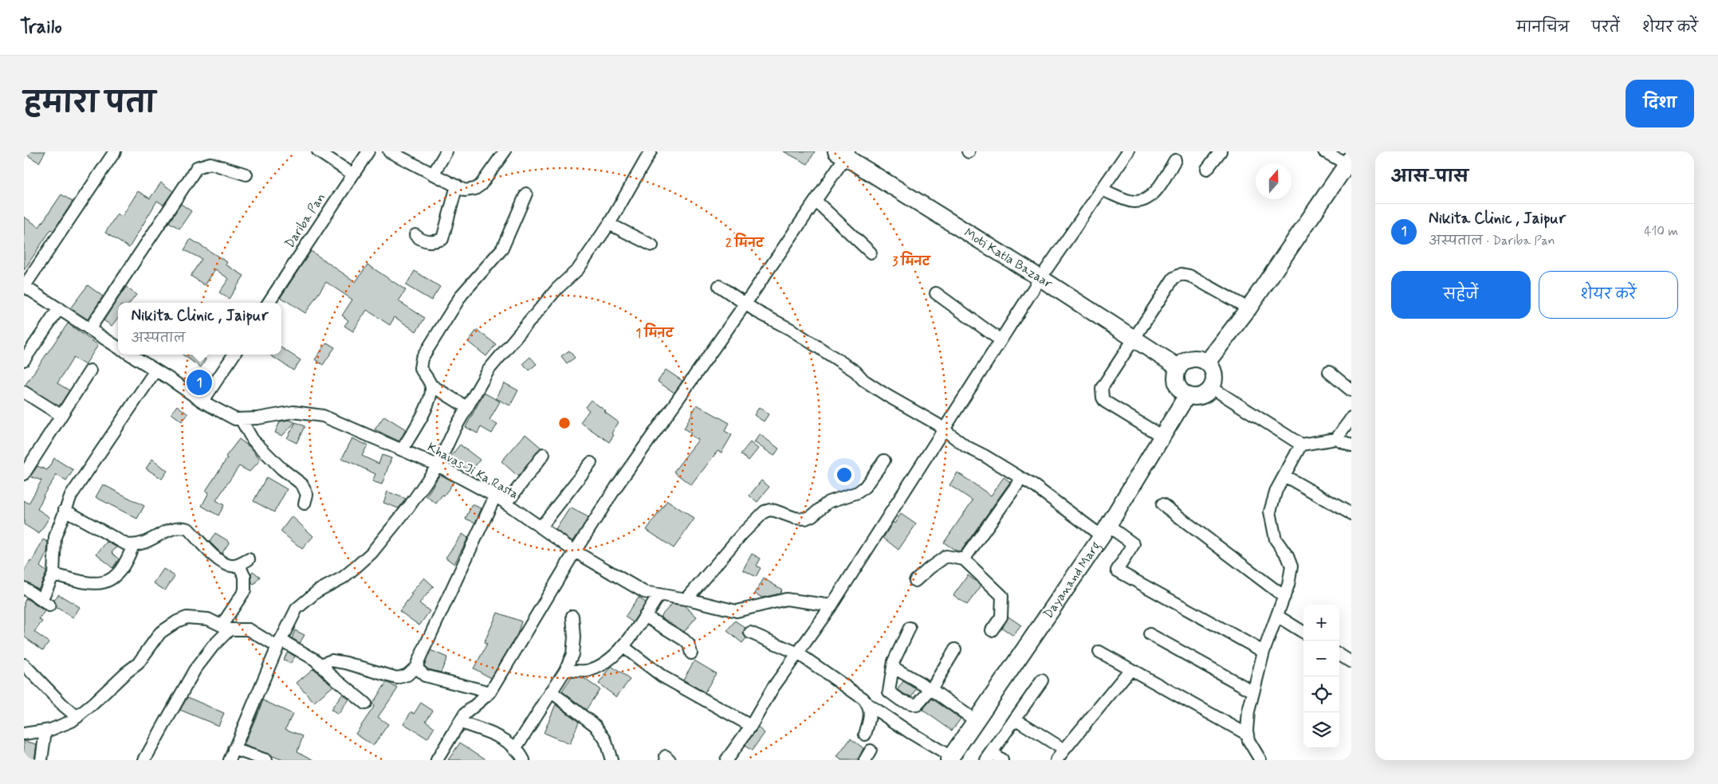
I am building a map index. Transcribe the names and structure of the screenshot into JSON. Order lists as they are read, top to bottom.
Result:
{
  "streets": {
    "street": [
      "Dariba Pan",
      "Moti Katla Bazaar",
      "Khavas Ji Ka Rasta",
      "Dayanand Marg"
    ]
  },
  "crossings": [
    ["Moti Katla Bazaar", "Dayanand Marg"]
  ],
  "north": "top",
  "page": {
    "header": "Trailo",
    "nav": ["मानचित्र", "परतें", "शेयर करें"],
    "title": "हमारा पता",
    "buttons": [
      "दिशा",
      ["सहेजें", "शेयर करें"]
    ],
    "heading": "आस-पास",
    "list": [
      {
        "mark": "1",
        "name": "Nikita Clinic , Jaipur",
        "note": "अस्पताल · Dariba Pan",
        "value": "410 m"
      }
    ],
    "popup": ["Nikita Clinic , Jaipur", "अस्पताल"],
    "pins": "1",
    "map_buttons": ["+", "−"]
  },
  "rings": ["2 मिनट", "3 मिनट", "1 मिनट"]
}
